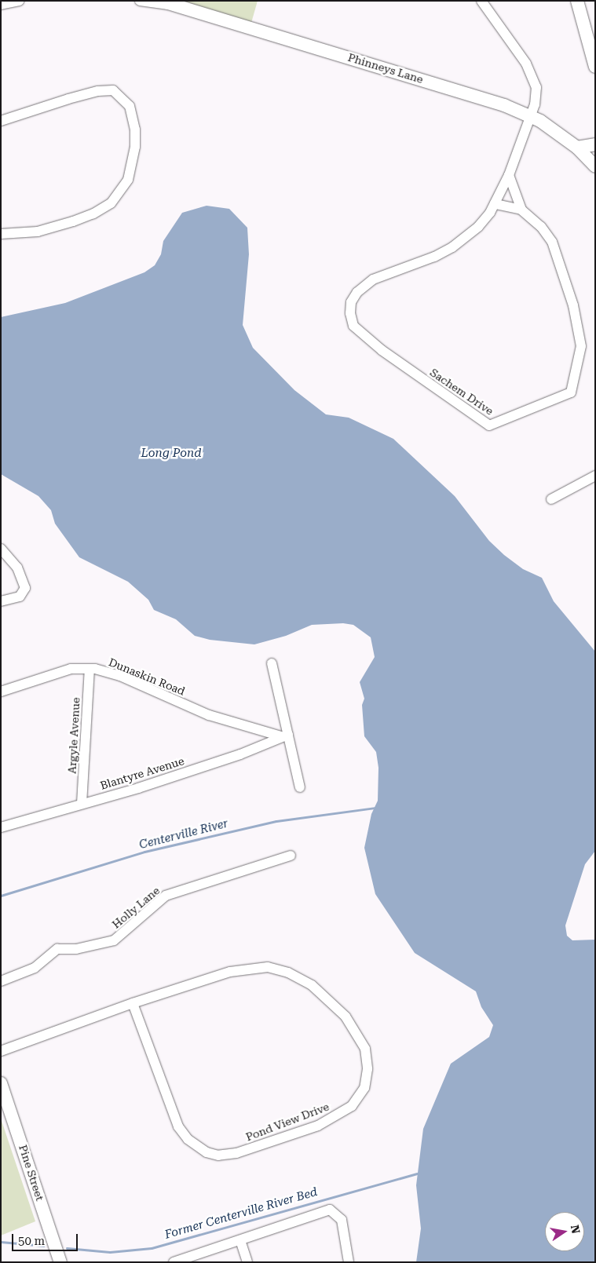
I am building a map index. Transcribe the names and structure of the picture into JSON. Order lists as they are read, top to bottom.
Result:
{
  "streets": {
    "main road": ["Phinneys Lane", "Pine Street"],
    "street": [
      "Sachem Drive",
      "Dunaskin Road",
      "Argyle Avenue",
      "Blantyre Avenue",
      "Holly Lane",
      "Pond View Drive"
    ]
  },
  "crossings": [
    ["Phinneys Lane", "Sachem Drive"],
    ["Dunaskin Road", "Argyle Avenue"],
    ["Dunaskin Road", "Blantyre Avenue"],
    ["Argyle Avenue", "Blantyre Avenue"]
  ],
  "water": ["Long Pond", "Centerville River", "Former Centerville River Bed"],
  "scale_bar": "50 m",
  "north": "right"
}
